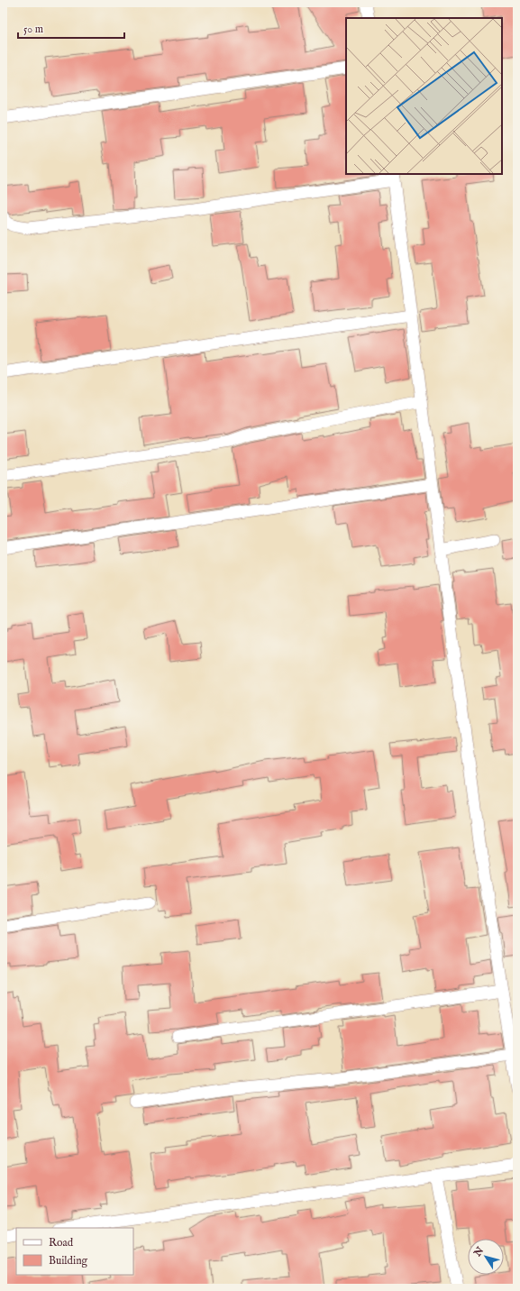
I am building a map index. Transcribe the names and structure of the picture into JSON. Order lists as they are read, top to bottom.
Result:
{
  "legend": ["Road", "Building"],
  "scale_bar": "50 m",
  "north": "top left"
}
